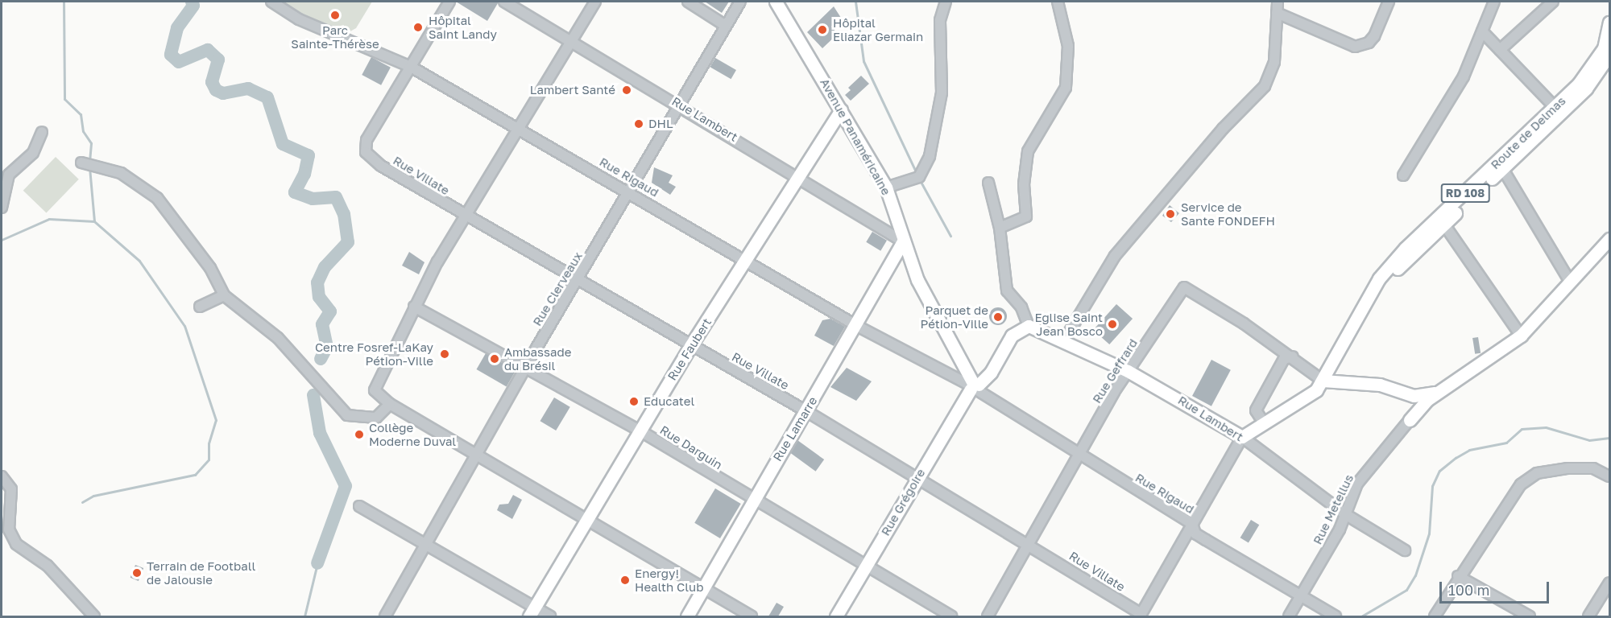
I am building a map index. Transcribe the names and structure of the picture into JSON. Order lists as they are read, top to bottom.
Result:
{
  "streets": {
    "main road": [
      "Rue Lambert",
      "Route de Delmas",
      "Avenue Panaméricaine",
      "RD 108",
      "Rue Faubert",
      "Rue Lamarre",
      "Rue Grégoire"
    ],
    "street": [
      "Rue Villate",
      "Rue Rigaud",
      "Rue Clerveaux",
      "Rue Geffrard",
      "Rue Darguin",
      "Rue Metellus"
    ]
  },
  "crossings": [
    ["Rue Lambert", "Route de Delmas"],
    ["Rue Lambert", "Avenue Panaméricaine"],
    ["Rue Lambert", "Rue Clerveaux"],
    ["Rue Lambert", "Rue Faubert"],
    ["Rue Lambert", "Rue Geffrard"],
    ["Rue Lambert", "Rue Lamarre"],
    ["Rue Lambert", "Rue Grégoire"],
    ["Rue Lambert", "Rue Metellus"],
    ["Route de Delmas", "Rue Geffrard"],
    ["Avenue Panaméricaine", "Rue Rigaud"],
    ["Avenue Panaméricaine", "Rue Faubert"],
    ["Avenue Panaméricaine", "Rue Lamarre"],
    ["Avenue Panaméricaine", "Rue Grégoire"],
    ["Rue Villate", "Rue Rigaud"],
    ["Rue Villate", "Rue Clerveaux"],
    ["Rue Villate", "Rue Faubert"],
    ["Rue Villate", "Rue Geffrard"],
    ["Rue Villate", "Rue Lamarre"],
    ["Rue Villate", "Rue Grégoire"],
    ["Rue Rigaud", "Rue Clerveaux"],
    ["Rue Rigaud", "Rue Faubert"],
    ["Rue Rigaud", "Rue Geffrard"],
    ["Rue Rigaud", "Rue Lamarre"],
    ["Rue Rigaud", "Rue Grégoire"],
    ["Rue Rigaud", "Rue Metellus"],
    ["Rue Clerveaux", "Rue Darguin"],
    ["Rue Faubert", "Rue Darguin"],
    ["Rue Lamarre", "Rue Darguin"],
    ["Rue Darguin", "Rue Grégoire"]
  ],
  "places": [
    "Parc Sainte-Thérèse",
    "Hôpital Saint Landy",
    "Hôpital Eliazar Germain",
    "Lambert Santé",
    "DHL",
    "Service de Sante FONDEFH",
    "Parquet de Pétion-Ville",
    "Eglise Saint Jean Bosco",
    "Centre Fosref-LaKay Pétion-Ville",
    "Ambassade du Brésil",
    "Educatel",
    "Collège Moderne Duval",
    "Terrain de Football de Jalousie",
    "Energy! Health Club"
  ],
  "scale_bar": "100 m"
}
